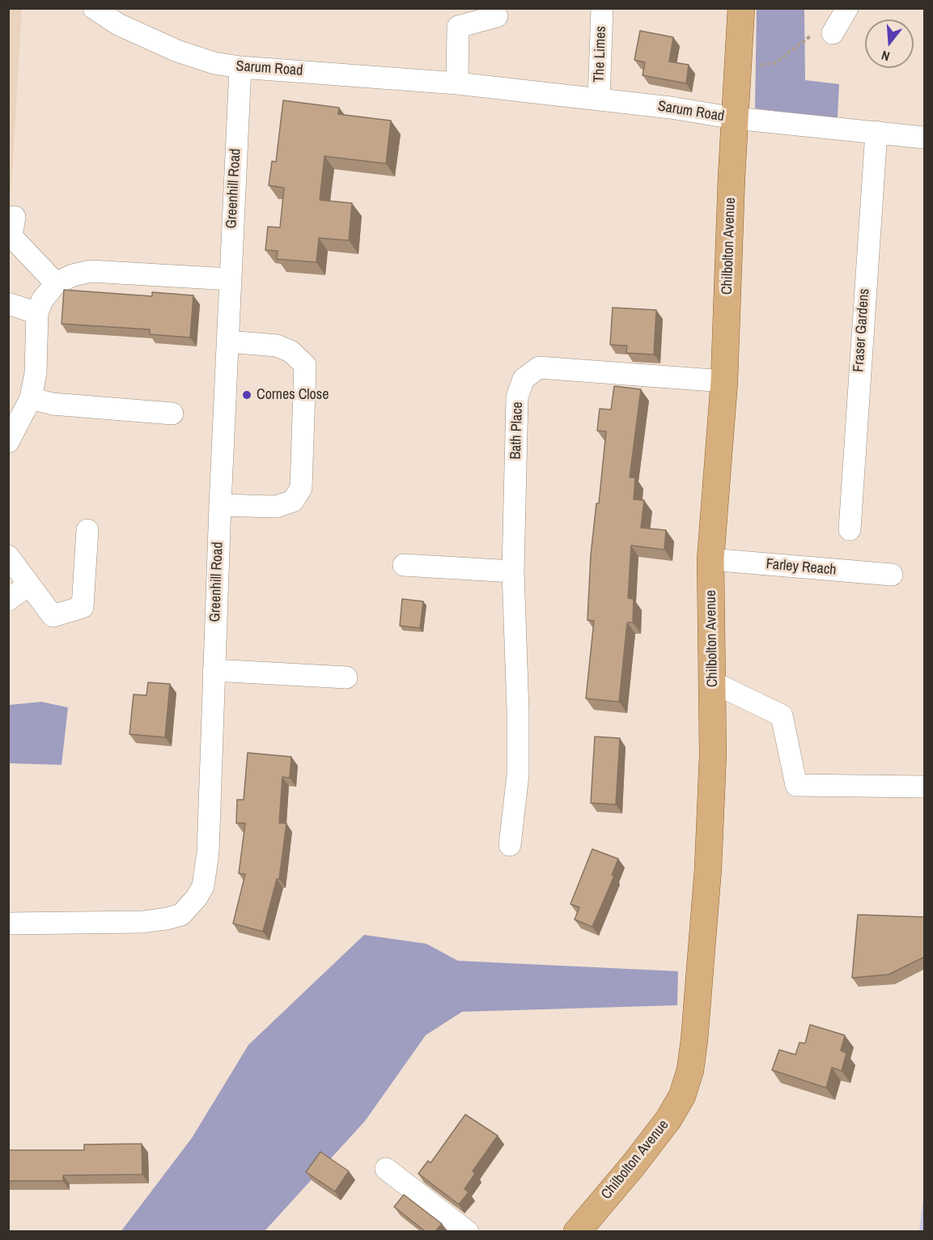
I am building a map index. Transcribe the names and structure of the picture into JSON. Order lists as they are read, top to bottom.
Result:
{
  "streets": {
    "main road": ["Chilbolton Avenue"],
    "street": [
      "The Limes",
      "Sarum Road",
      "Greenhill Road",
      "Fraser Gardens",
      "Bath Place",
      "Farley Reach"
    ]
  },
  "crossings": [
    ["The Limes", "Sarum Road"],
    ["Sarum Road", "Greenhill Road"],
    ["Sarum Road", "Chilbolton Avenue"],
    ["Sarum Road", "Fraser Gardens"],
    ["Chilbolton Avenue", "Bath Place"],
    ["Chilbolton Avenue", "Farley Reach"]
  ],
  "places": ["Cornes Close"],
  "north": "bottom"
}
